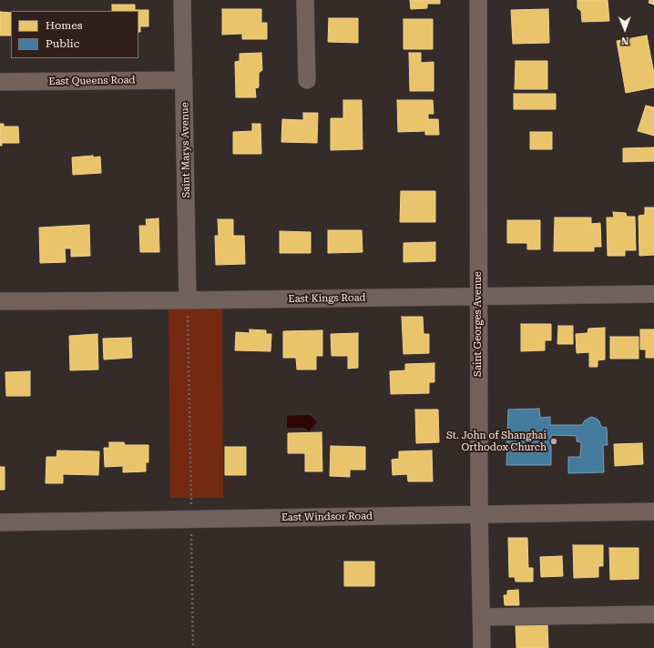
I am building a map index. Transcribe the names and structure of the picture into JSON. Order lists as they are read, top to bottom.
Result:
{
  "streets": {
    "street": [
      "East Queens Road",
      "Saint Marys Avenue",
      "East Kings Road",
      "Saint Georges Avenue",
      "East Windsor Road"
    ]
  },
  "crossings": [
    ["East Queens Road", "Saint Marys Avenue"],
    ["Saint Marys Avenue", "East Kings Road"],
    ["East Kings Road", "Saint Georges Avenue"],
    ["Saint Georges Avenue", "East Windsor Road"]
  ],
  "places": ["St. John of Shanghai Orthodox Church"],
  "legend": ["Homes", "Public"],
  "north": "bottom"
}
